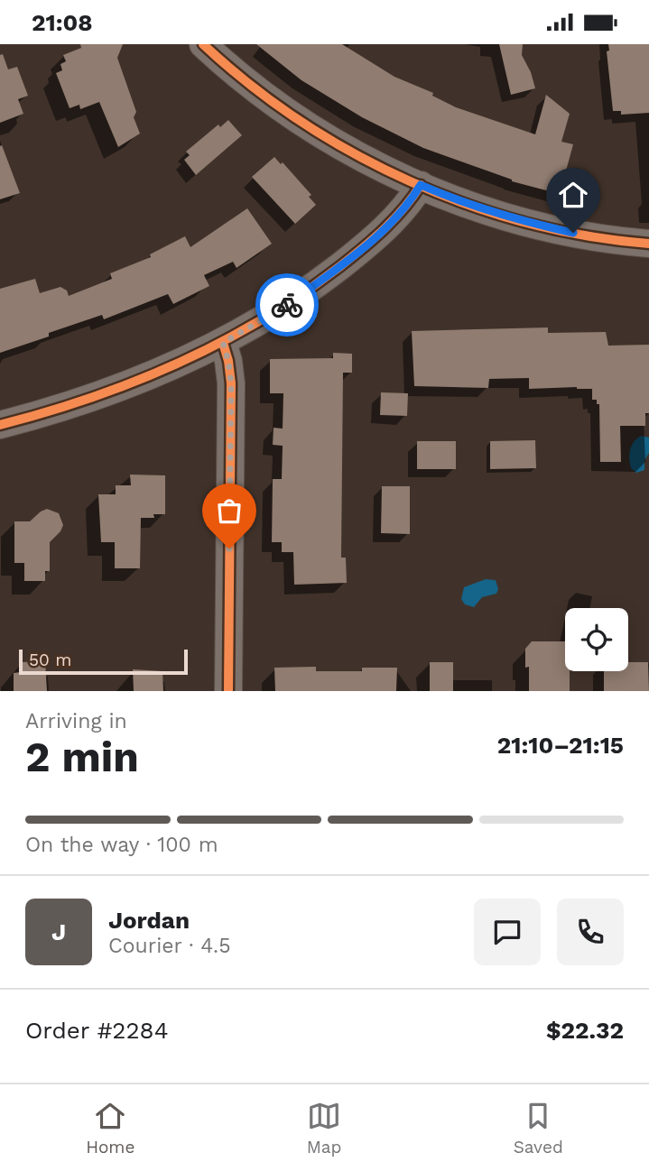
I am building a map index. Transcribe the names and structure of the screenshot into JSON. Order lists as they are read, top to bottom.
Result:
{
  "scale_bar": "50 m",
  "page": {
    "status": "21:08",
    "scale": "50 m",
    "heading": ["2 min", "Arriving in", "21:10–21:15"],
    "panel": [
      "Jordan",
      "Courier · 4.5",
      "Order #2284",
      "$22.32"
    ],
    "bar": "On the way · 100 m",
    "round": "J",
    "tabs": ["Home", "Map", "Saved"]
  }
}
